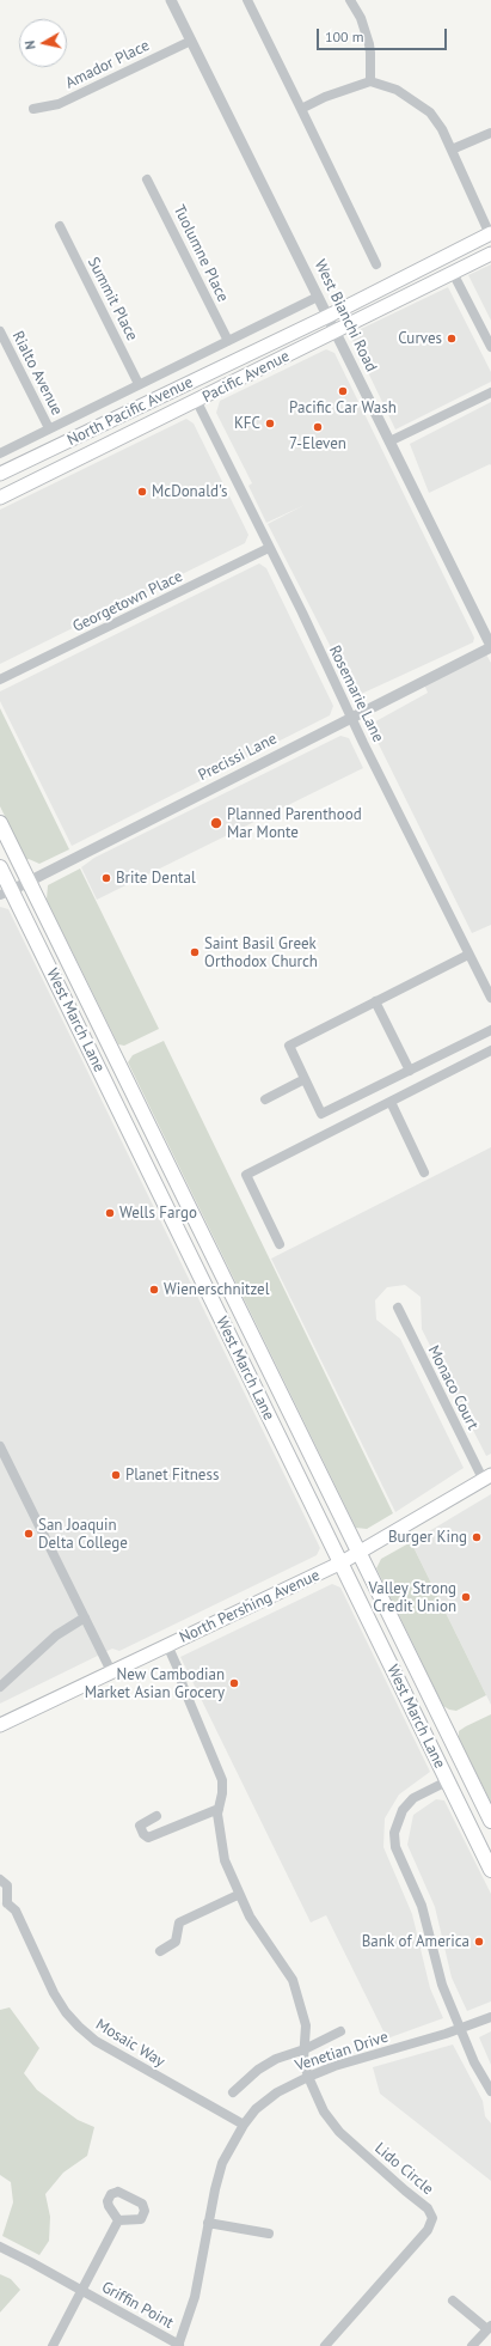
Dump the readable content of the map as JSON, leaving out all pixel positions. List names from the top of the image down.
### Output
{
  "streets": {
    "main road": [
      "Pacific Avenue",
      "North Pacific Avenue",
      "West March Lane",
      "North Pershing Avenue"
    ],
    "street": [
      "Amador Place",
      "Tuolumne Place",
      "Summit Place",
      "West Bianchi Road",
      "Rialto Avenue",
      "Georgetown Place",
      "Rosemarie Lane",
      "Precissi Lane",
      "Monaco Court",
      "Mosaic Way",
      "Venetian Drive",
      "Lido Circle",
      "Griffin Point"
    ]
  },
  "crossings": [
    ["Amador Place", "West Bianchi Road"],
    ["West Bianchi Road", "Pacific Avenue"],
    ["West Bianchi Road", "North Pacific Avenue"],
    ["West Bianchi Road", "Precissi Lane"],
    ["Pacific Avenue", "Rosemarie Lane"],
    ["Georgetown Place", "Rosemarie Lane"],
    ["Rosemarie Lane", "Precissi Lane"],
    ["Precissi Lane", "West March Lane"],
    ["West March Lane", "North Pershing Avenue"],
    ["Monaco Court", "North Pershing Avenue"],
    ["North Pershing Avenue", "Lido Circle"],
    ["Mosaic Way", "Venetian Drive"],
    ["Venetian Drive", "Lido Circle"],
    ["Venetian Drive", "Griffin Point"]
  ],
  "places": [
    "Curves",
    "Pacific Car Wash",
    "KFC",
    "7-Eleven",
    "McDonald's",
    "Planned Parenthood Mar Monte",
    "Brite Dental",
    "Saint Basil Greek Orthodox Church",
    "Wells Fargo",
    "Wienerschnitzel",
    "Planet Fitness",
    "San Joaquin Delta College",
    "Burger King",
    "Valley Strong Credit Union",
    "New Cambodian Market Asian Grocery",
    "Bank of America"
  ],
  "scale_bar": "100 m",
  "north": "left"
}
